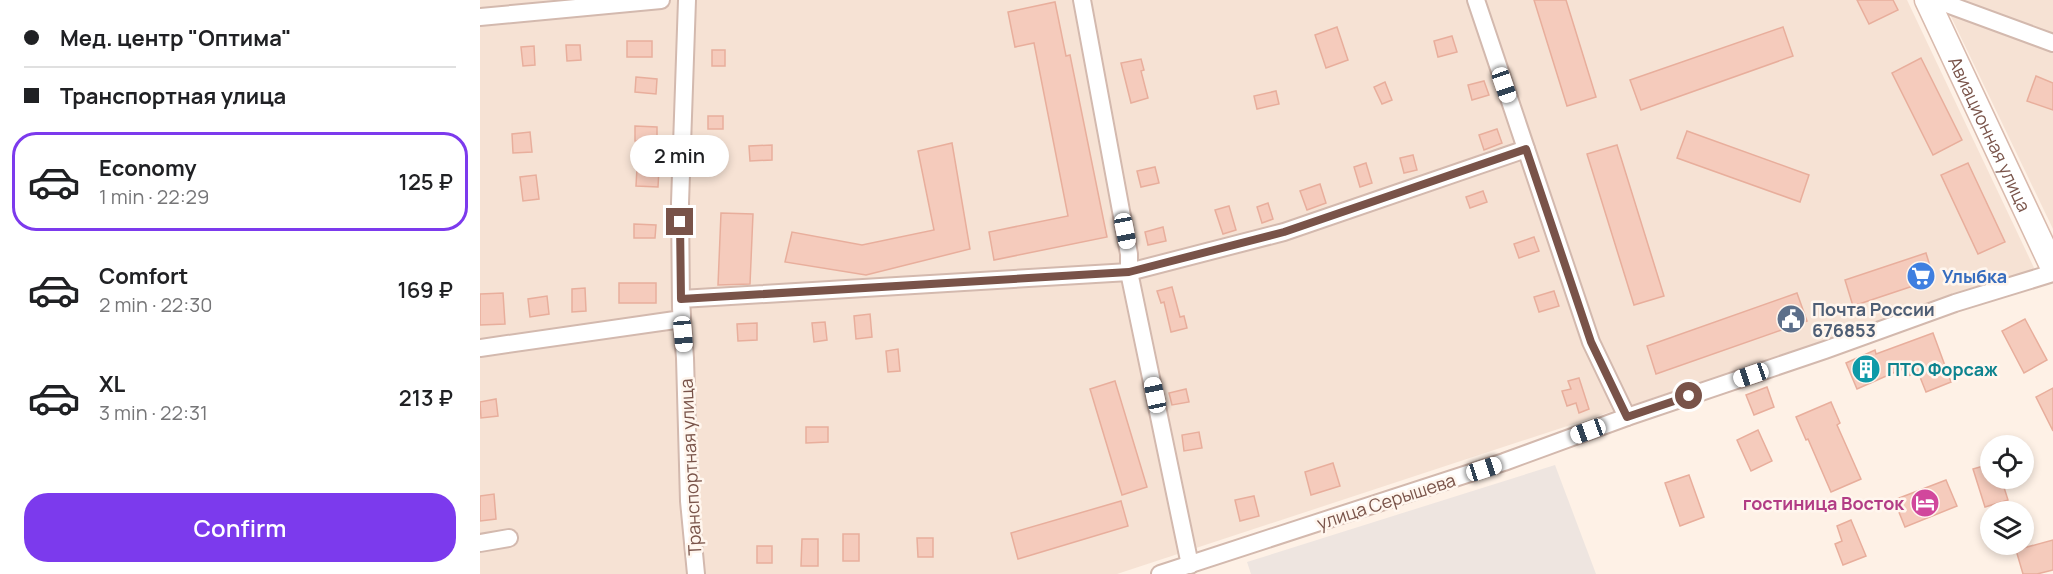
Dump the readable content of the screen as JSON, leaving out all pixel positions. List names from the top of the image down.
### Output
{
  "streets": {
    "street": ["Авиационная улица", "Транспортная улица", "улица Серышева"]
  },
  "places": {
    "supermarket": ["Улыбка"],
    "public building": ["Почта России 676853"],
    "building": ["ПТО Форсаж"],
    "hotel": ["гостиница Восток"]
  },
  "page": {
    "banner": ["Мед. центр \"Оптима\"", "Транспортная улица"],
    "list": [
      {
        "name": "Economy",
        "note": "1 min · 22:29",
        "value": "125 ₽"
      },
      {
        "name": "Comfort",
        "note": "2 min · 22:30",
        "value": "169 ₽"
      },
      {
        "name": "XL",
        "note": "3 min · 22:31",
        "value": "213 ₽"
      }
    ],
    "bubble": "2 min",
    "buttons": "Confirm"
  }
}
